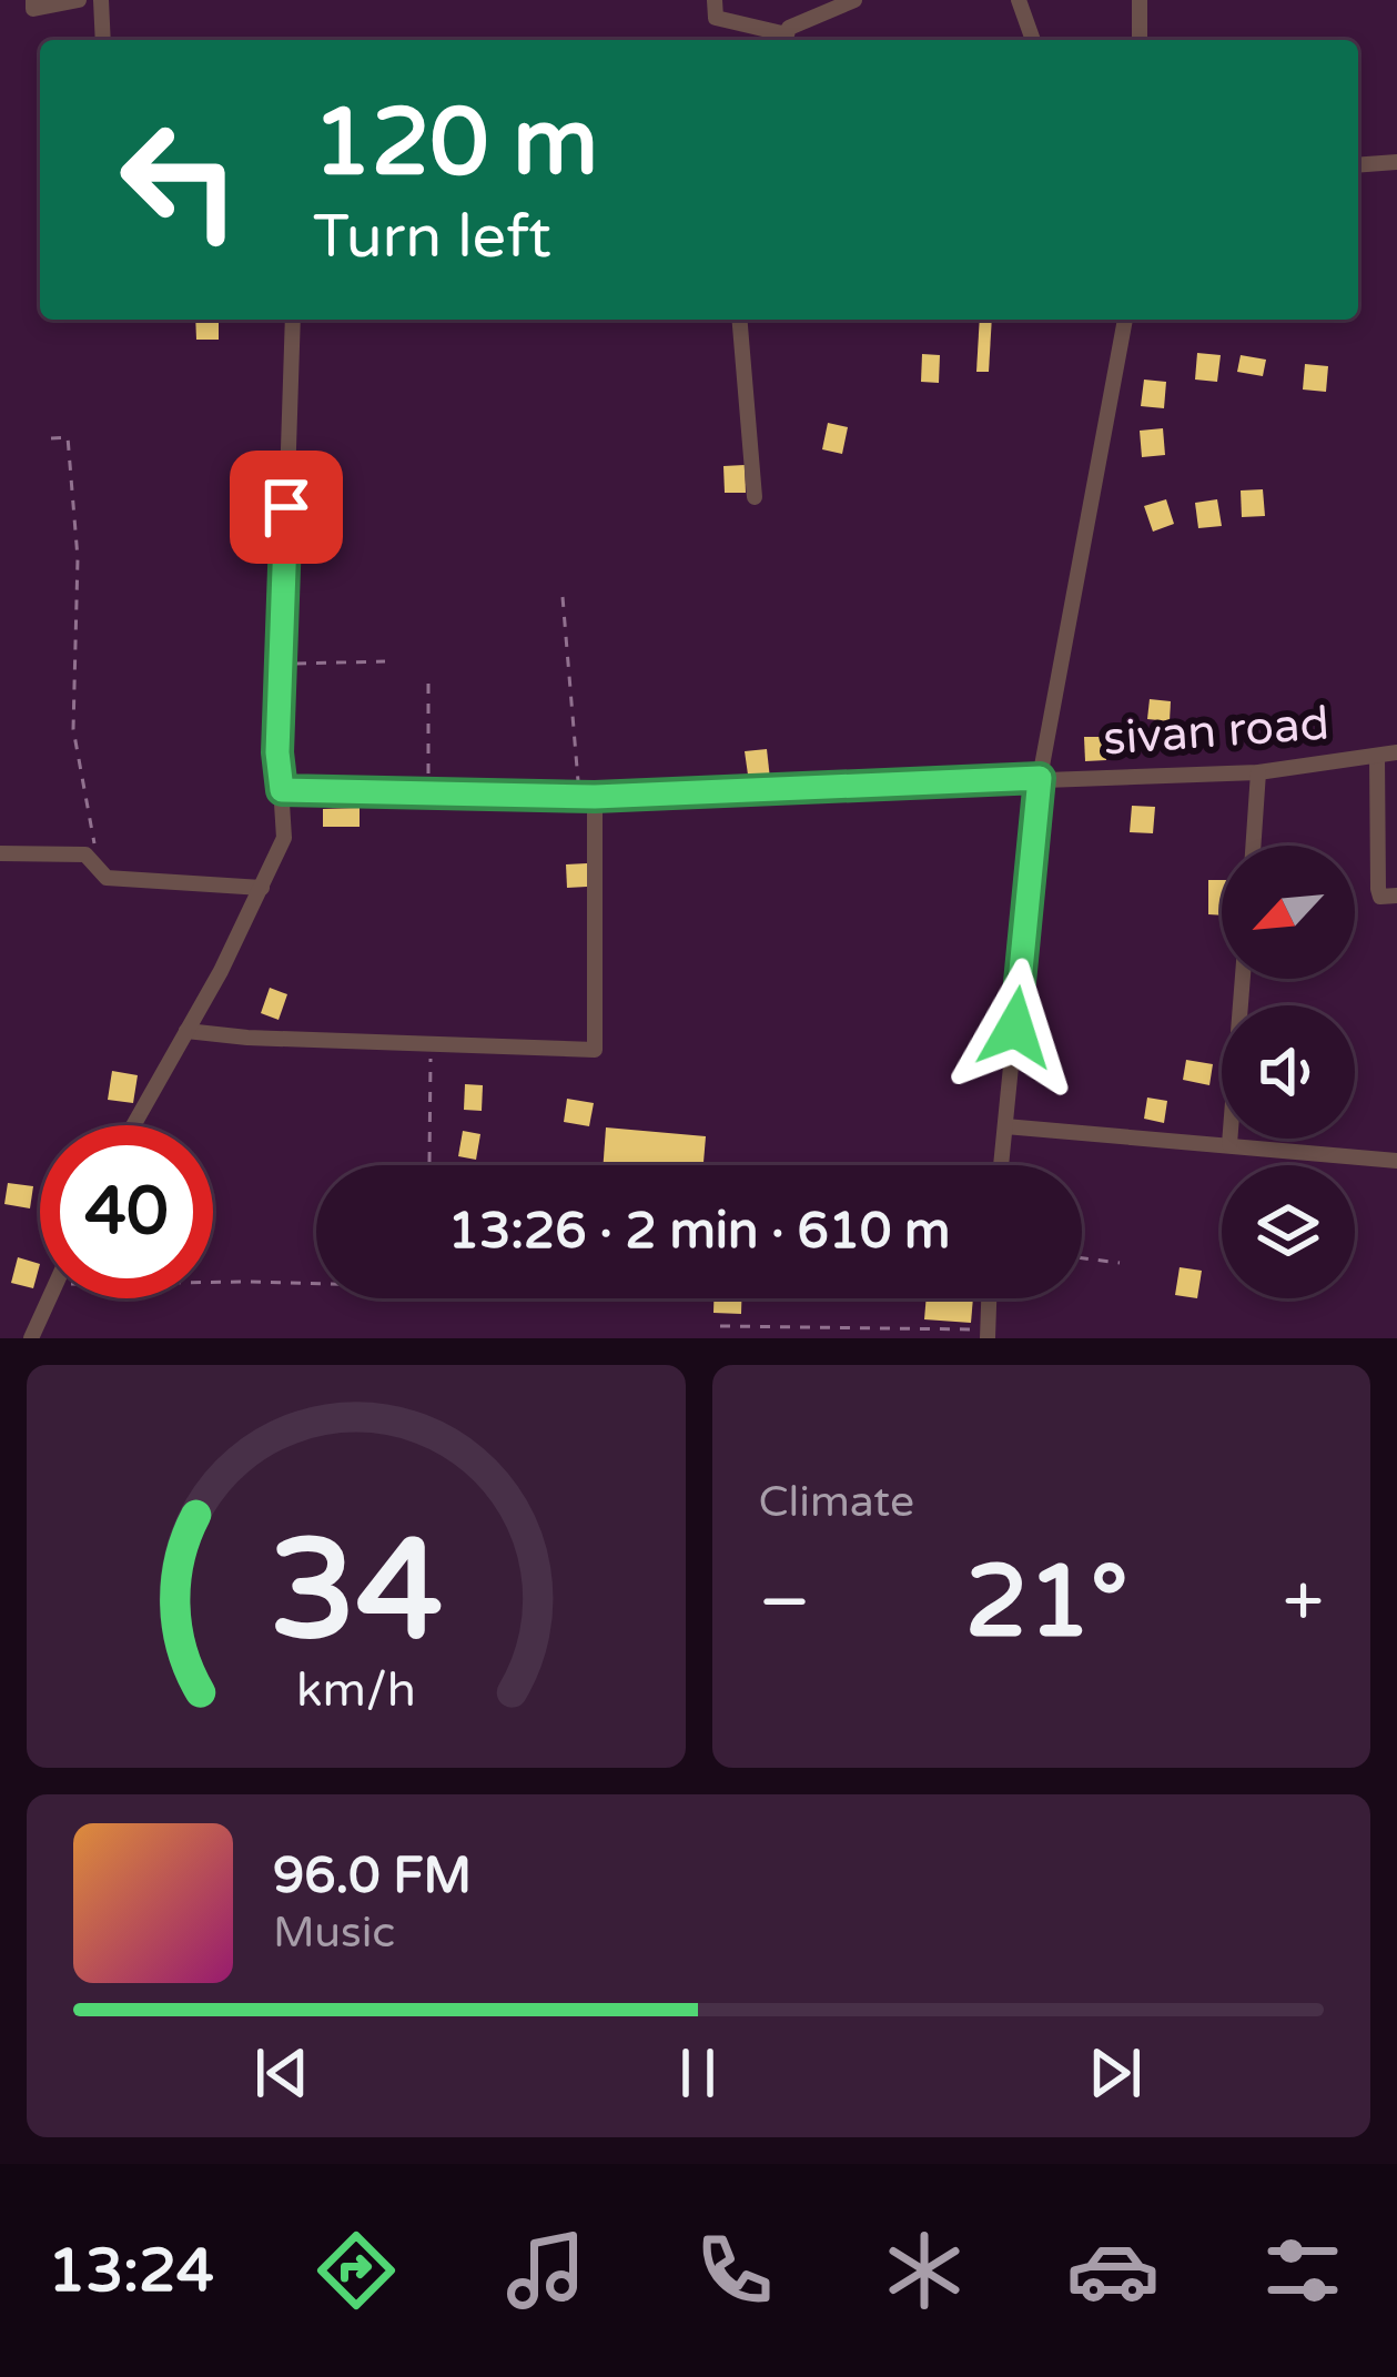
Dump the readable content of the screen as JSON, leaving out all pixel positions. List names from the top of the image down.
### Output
{
  "streets": {
    "street": ["sivan road"]
  },
  "north": "bottom left",
  "page": {
    "turn": ["120 m", "Turn left"],
    "limit": "40",
    "trip": "13:26 · 2 min · 610 m",
    "tile": "Climate",
    "heat": ["−", "21°", "+"],
    "song": ["96.0 FM", "Music"],
    "tabs": "13:24",
    "gauge": ["34", "km/h"]
  }
}
